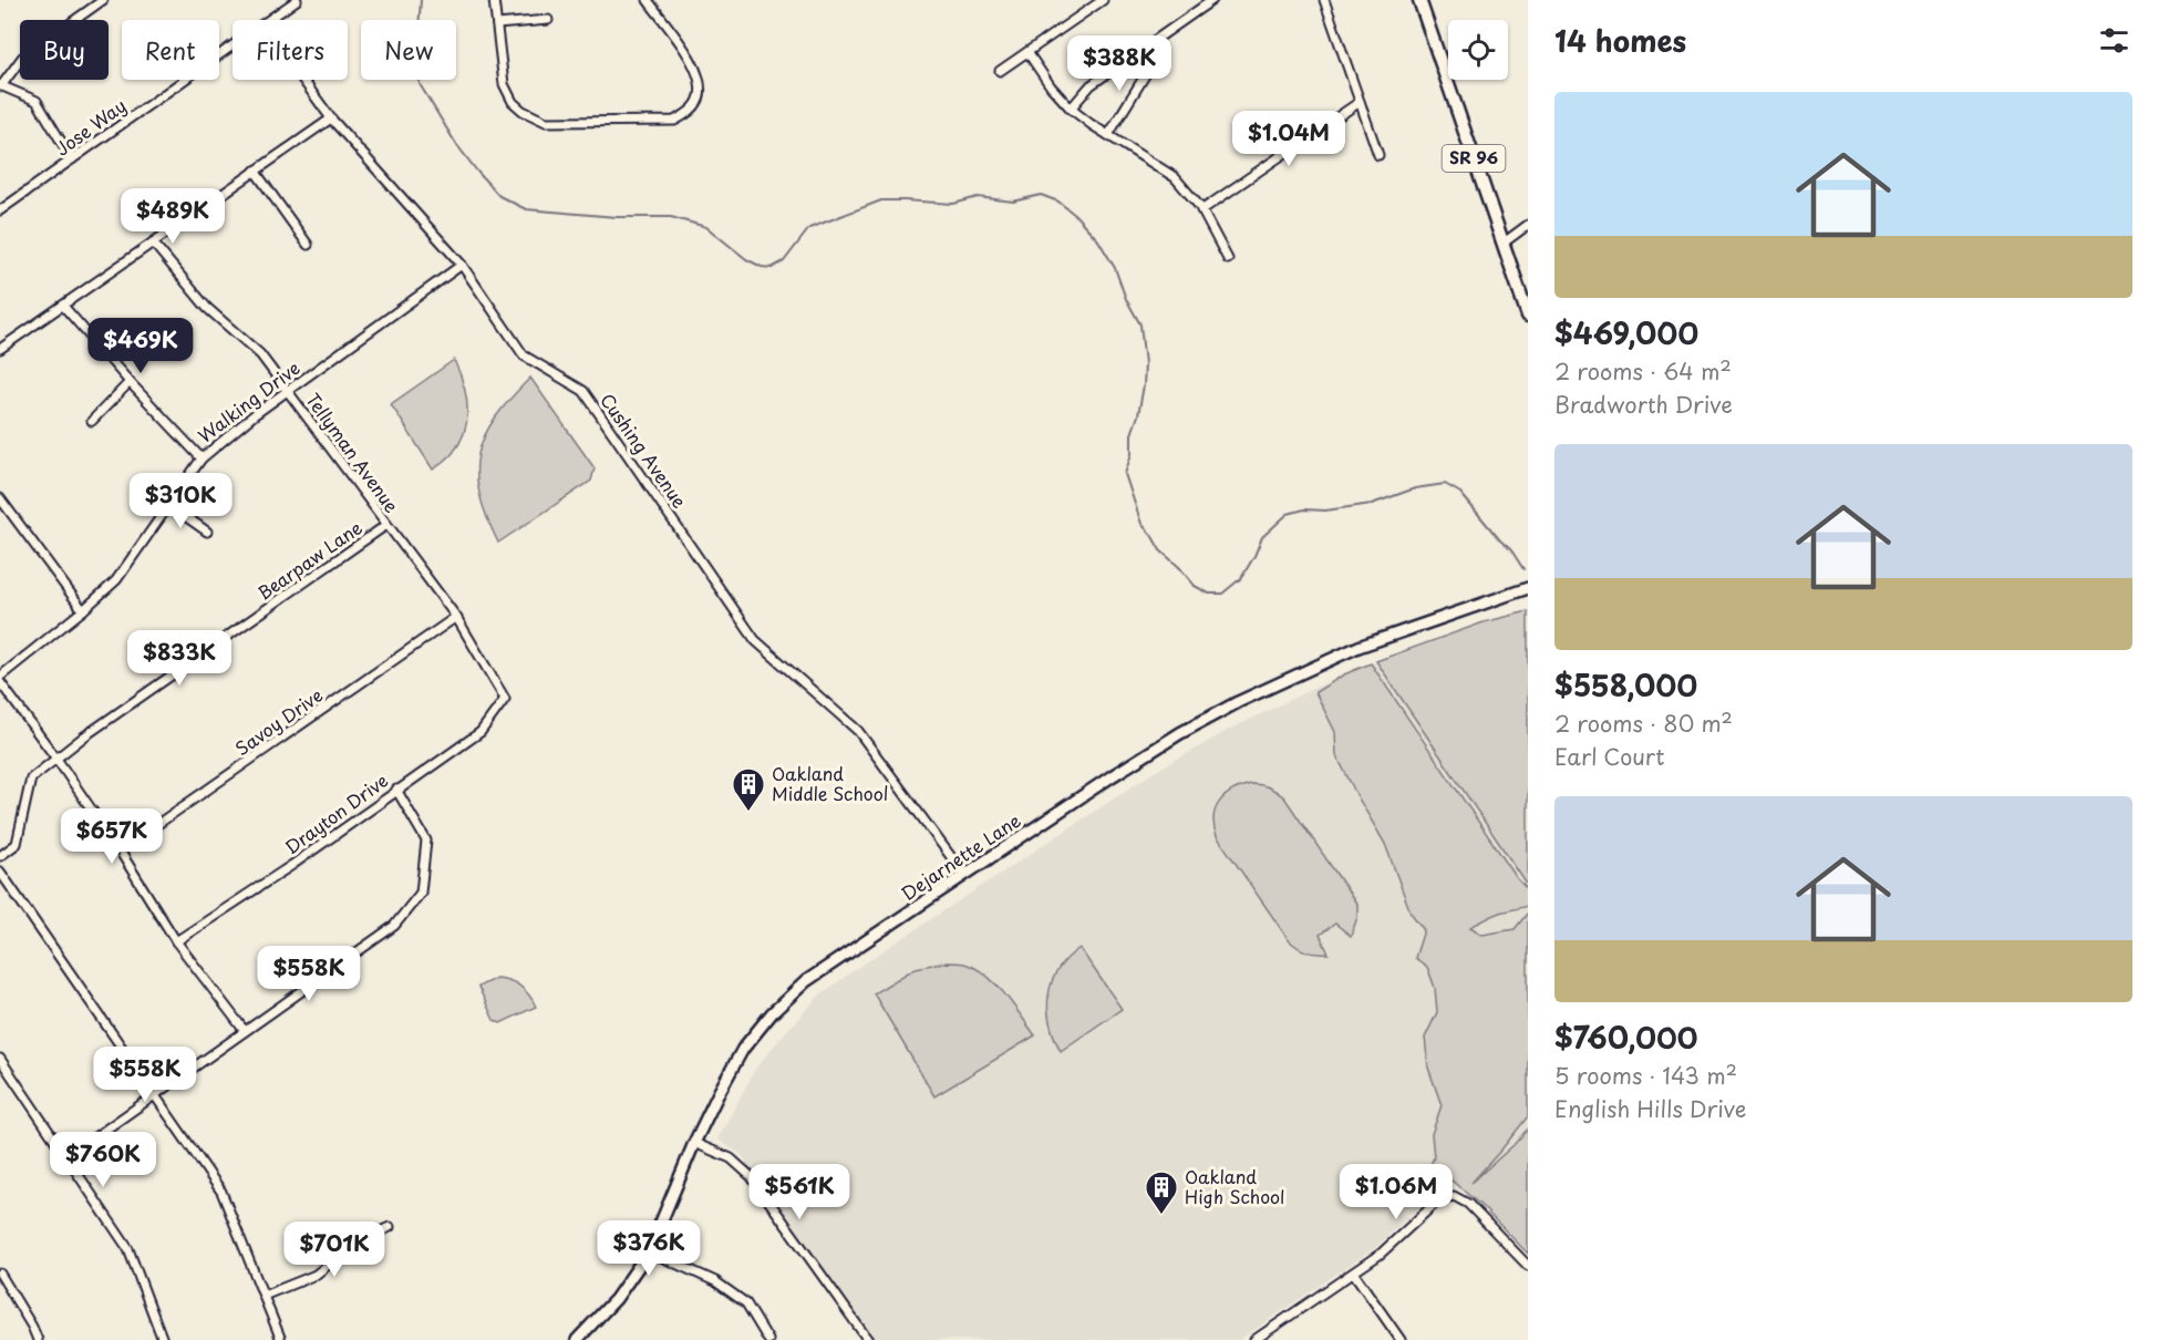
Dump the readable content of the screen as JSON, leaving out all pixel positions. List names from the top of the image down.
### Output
{
  "streets": {
    "main road": ["SR 96", "Dejarnette Lane"],
    "street": [
      "Jose Way",
      "Walking Drive",
      "Cushing Avenue",
      "Tellyman Avenue",
      "Bearpaw Lane",
      "Savoy Drive",
      "Drayton Drive"
    ]
  },
  "crossings": [
    ["Walking Drive", "Cushing Avenue"],
    ["Walking Drive", "Tellyman Avenue"],
    ["Cushing Avenue", "Dejarnette Lane"],
    ["Tellyman Avenue", "Bearpaw Lane"],
    ["Tellyman Avenue", "Savoy Drive"],
    ["Tellyman Avenue", "Drayton Drive"]
  ],
  "places": {
    "building": ["Oakland Middle School", "Oakland High School"]
  },
  "page": {
    "heading": "14 homes",
    "chip": [
      "Buy",
      "Rent",
      "Filters",
      "New"
    ],
    "price": [
      "$388K",
      "$1.04M",
      "$489K",
      "$469K",
      "$310K",
      "$833K",
      "$657K",
      "$558K",
      "$558K",
      "$760K",
      "$561K",
      "$1.06M",
      "$376K",
      "$701K"
    ],
    "list": [
      {
        "name": "$469,000",
        "note": "2 rooms · 64 m² · Bradworth Drive"
      },
      {
        "name": "$558,000",
        "note": "2 rooms · 80 m² · Earl Court"
      },
      {
        "name": "$760,000",
        "note": "5 rooms · 143 m² · English Hills Drive"
      }
    ]
  }
}
